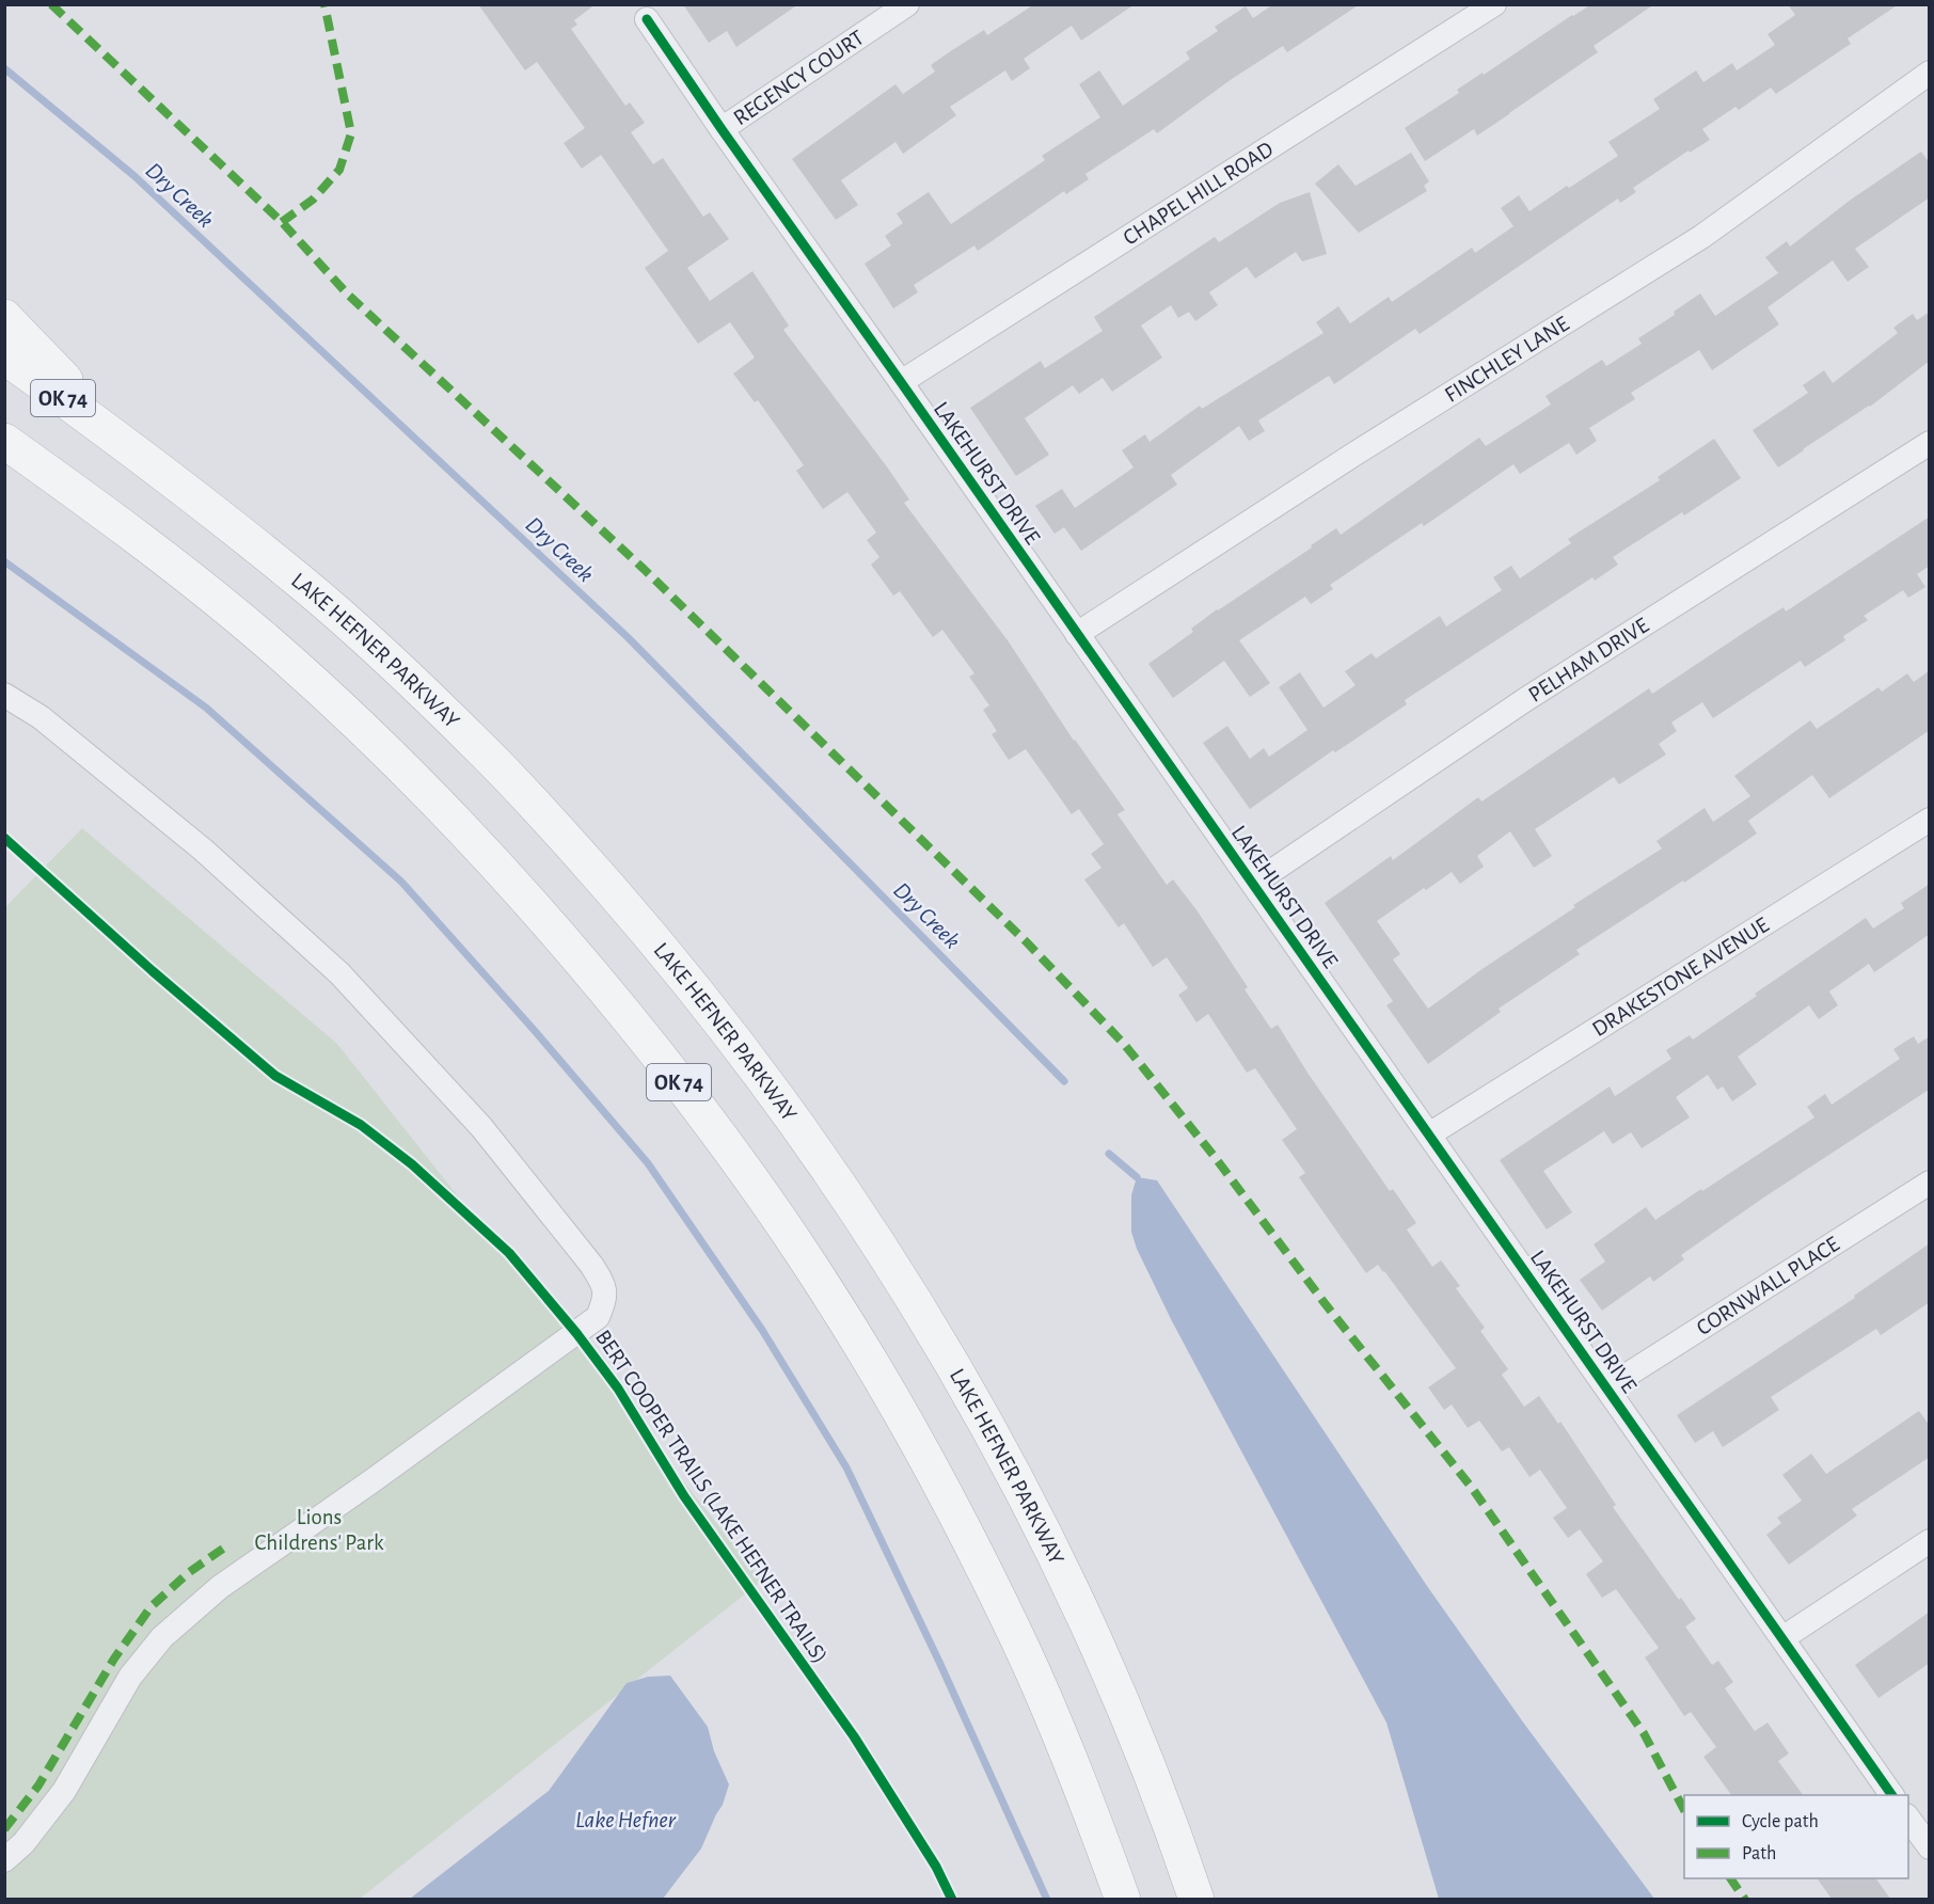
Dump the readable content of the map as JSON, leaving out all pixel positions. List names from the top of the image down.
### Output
{
  "streets": {
    "highway": ["OK 74", "LAKE HEFNER PARKWAY"],
    "street": [
      "REGENCY COURT",
      "CHAPEL HILL ROAD",
      "FINCHLEY LANE",
      "LAKEHURST DRIVE",
      "PELHAM DRIVE",
      "DRAKESTONE AVENUE",
      "CORNWALL PLACE"
    ],
    "cycle path": ["BERT COOPER TRAILS (LAKE HEFNER TRAILS)"]
  },
  "crossings": [
    ["REGENCY COURT", "LAKEHURST DRIVE"],
    ["CHAPEL HILL ROAD", "LAKEHURST DRIVE"],
    ["FINCHLEY LANE", "LAKEHURST DRIVE"],
    ["LAKEHURST DRIVE", "PELHAM DRIVE"],
    ["LAKEHURST DRIVE", "DRAKESTONE AVENUE"],
    ["LAKEHURST DRIVE", "CORNWALL PLACE"]
  ],
  "water": ["Dry Creek", "Lake Hefner"],
  "parks": ["Lions Childrens' Park"],
  "legend": ["Cycle path", "Path"]
}
